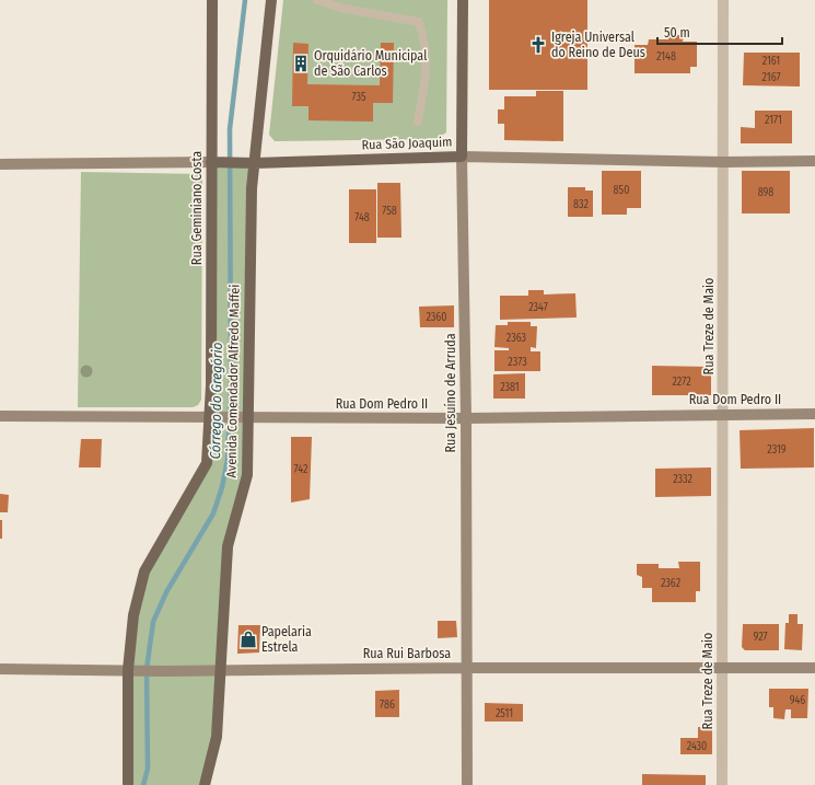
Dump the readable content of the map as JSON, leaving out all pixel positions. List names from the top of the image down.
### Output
{
  "streets": {
    "main road": [
      "Rua São Joaquim",
      "Rua Geminiano Costa",
      "Avenida Comendador Alfredo Maffei",
      "Rua Jesuíno de Arruda",
      "Rua Dom Pedro II",
      "Rua Rui Barbosa"
    ],
    "street": ["Rua Treze de Maio"]
  },
  "crossings": [
    ["Rua São Joaquim", "Rua Geminiano Costa"],
    ["Rua São Joaquim", "Rua Treze de Maio"],
    ["Rua São Joaquim", "Avenida Comendador Alfredo Maffei"],
    ["Rua São Joaquim", "Rua Jesuíno de Arruda"],
    ["Rua Geminiano Costa", "Avenida Comendador Alfredo Maffei"],
    ["Rua Geminiano Costa", "Rua Dom Pedro II"],
    ["Rua Treze de Maio", "Rua Dom Pedro II"],
    ["Rua Treze de Maio", "Rua Rui Barbosa"],
    ["Avenida Comendador Alfredo Maffei", "Rua Dom Pedro II"],
    ["Avenida Comendador Alfredo Maffei", "Rua Rui Barbosa"],
    ["Rua Jesuíno de Arruda", "Rua Dom Pedro II"],
    ["Rua Jesuíno de Arruda", "Rua Rui Barbosa"]
  ],
  "water": ["Córrego do Gregório"],
  "places": {
    "church": ["Igreja Universal do Reino de Deus"],
    "building": ["Orquidário Municipal de São Carlos"],
    "shop": ["Papelaria Estrela"]
  },
  "house_numbers": [
    "2148",
    "2161",
    "2167",
    "735",
    "2171",
    "850",
    "898",
    "832",
    "758",
    "748",
    "2347",
    "2360",
    "2363",
    "2373",
    "2272",
    "2381",
    "2319",
    "742",
    "2332",
    "2362",
    "927",
    "946",
    "786",
    "2511",
    "2430"
  ],
  "scale_bar": "50 m"
}
